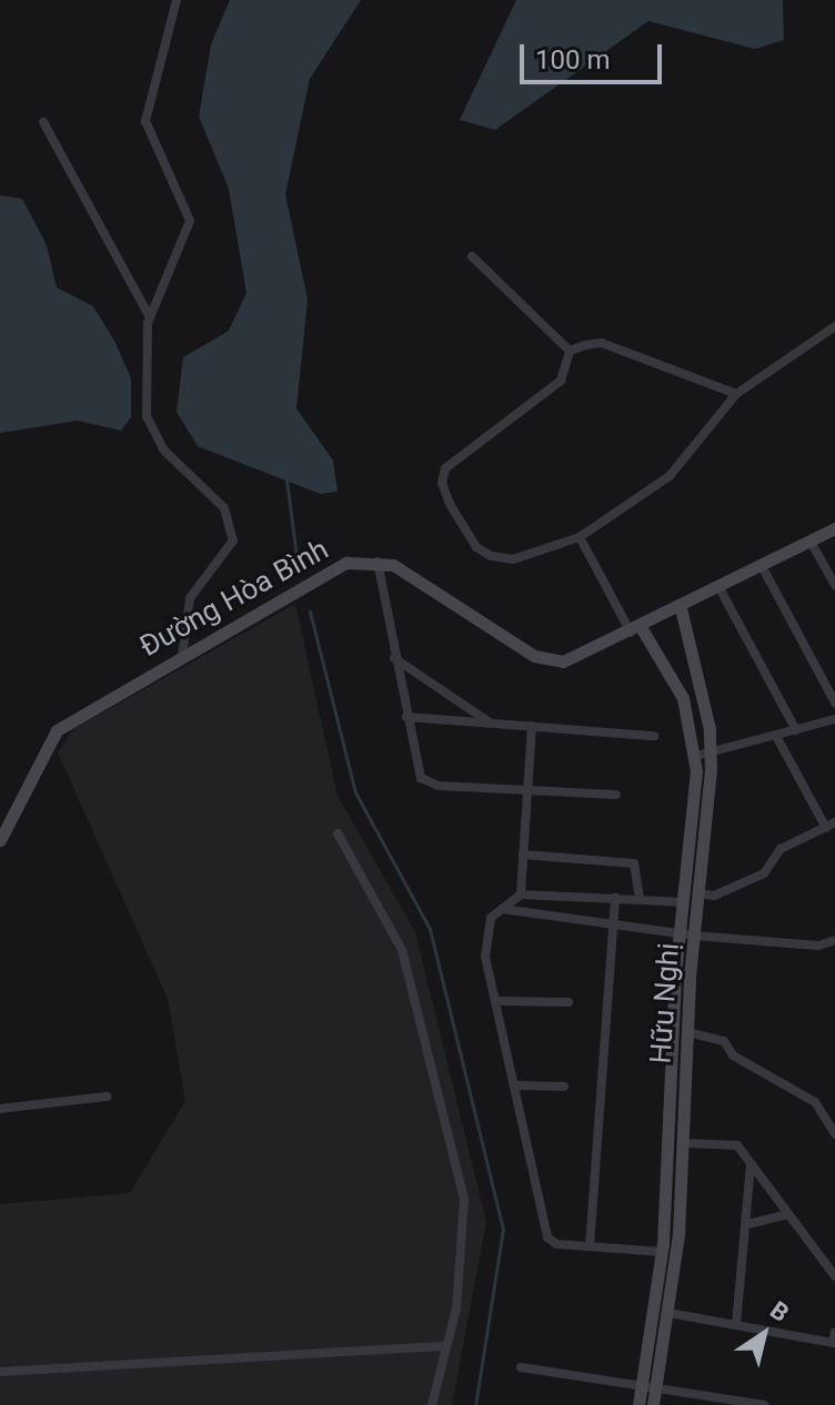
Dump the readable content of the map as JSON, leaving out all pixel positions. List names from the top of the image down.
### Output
{
  "streets": {
    "main road": ["Đường Hòa Bình", "Hữu Nghị"]
  },
  "crossings": [
    ["Đường Hòa Bình", "Hữu Nghị"]
  ],
  "scale_bar": "100 m",
  "north": "top right"
}
